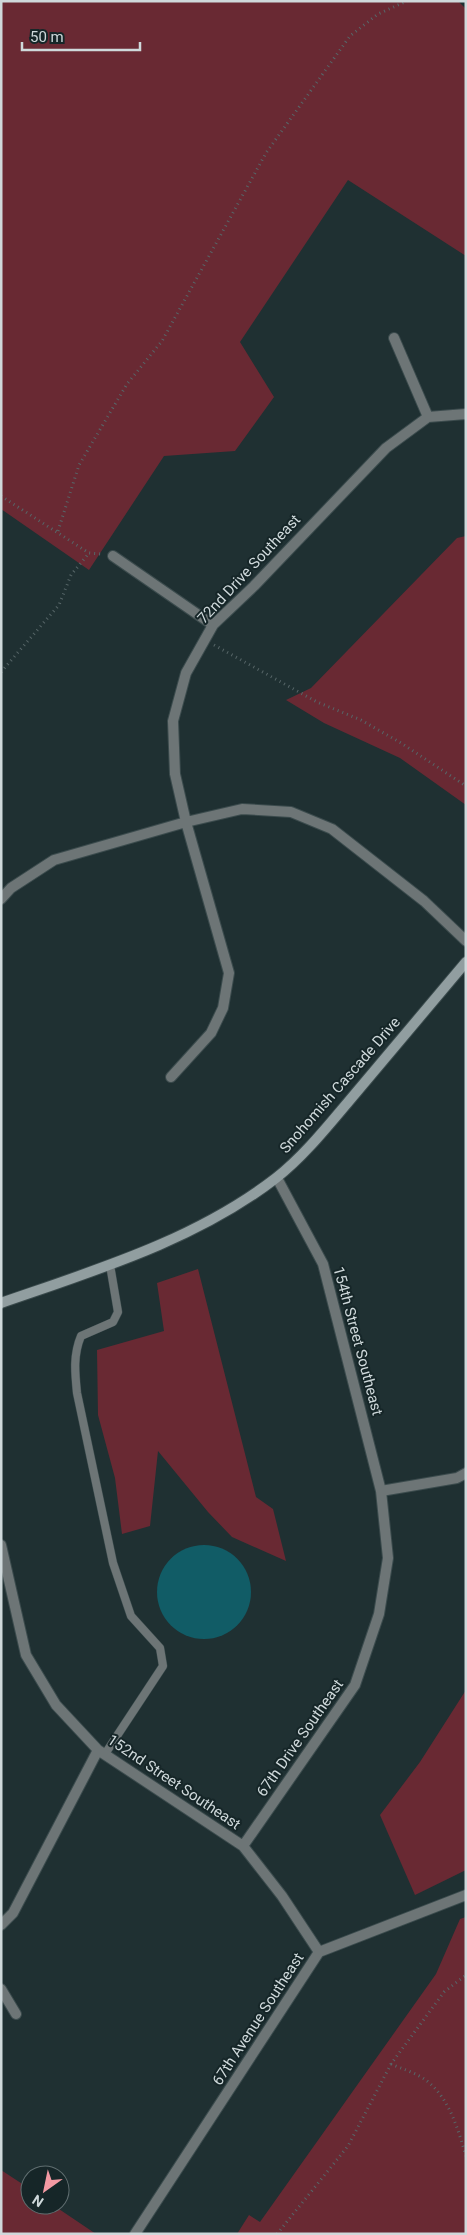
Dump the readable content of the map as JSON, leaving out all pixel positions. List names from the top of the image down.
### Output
{
  "streets": {
    "street": [
      "72nd Drive Southeast",
      "Snohomish Cascade Drive",
      "154th Street Southeast",
      "67th Drive Southeast",
      "152nd Street Southeast",
      "67th Avenue Southeast"
    ]
  },
  "crossings": [
    ["Snohomish Cascade Drive", "154th Street Southeast"],
    ["154th Street Southeast", "67th Drive Southeast"],
    ["67th Drive Southeast", "152nd Street Southeast"],
    ["152nd Street Southeast", "67th Avenue Southeast"]
  ],
  "scale_bar": "50 m",
  "north": "bottom left"
}
